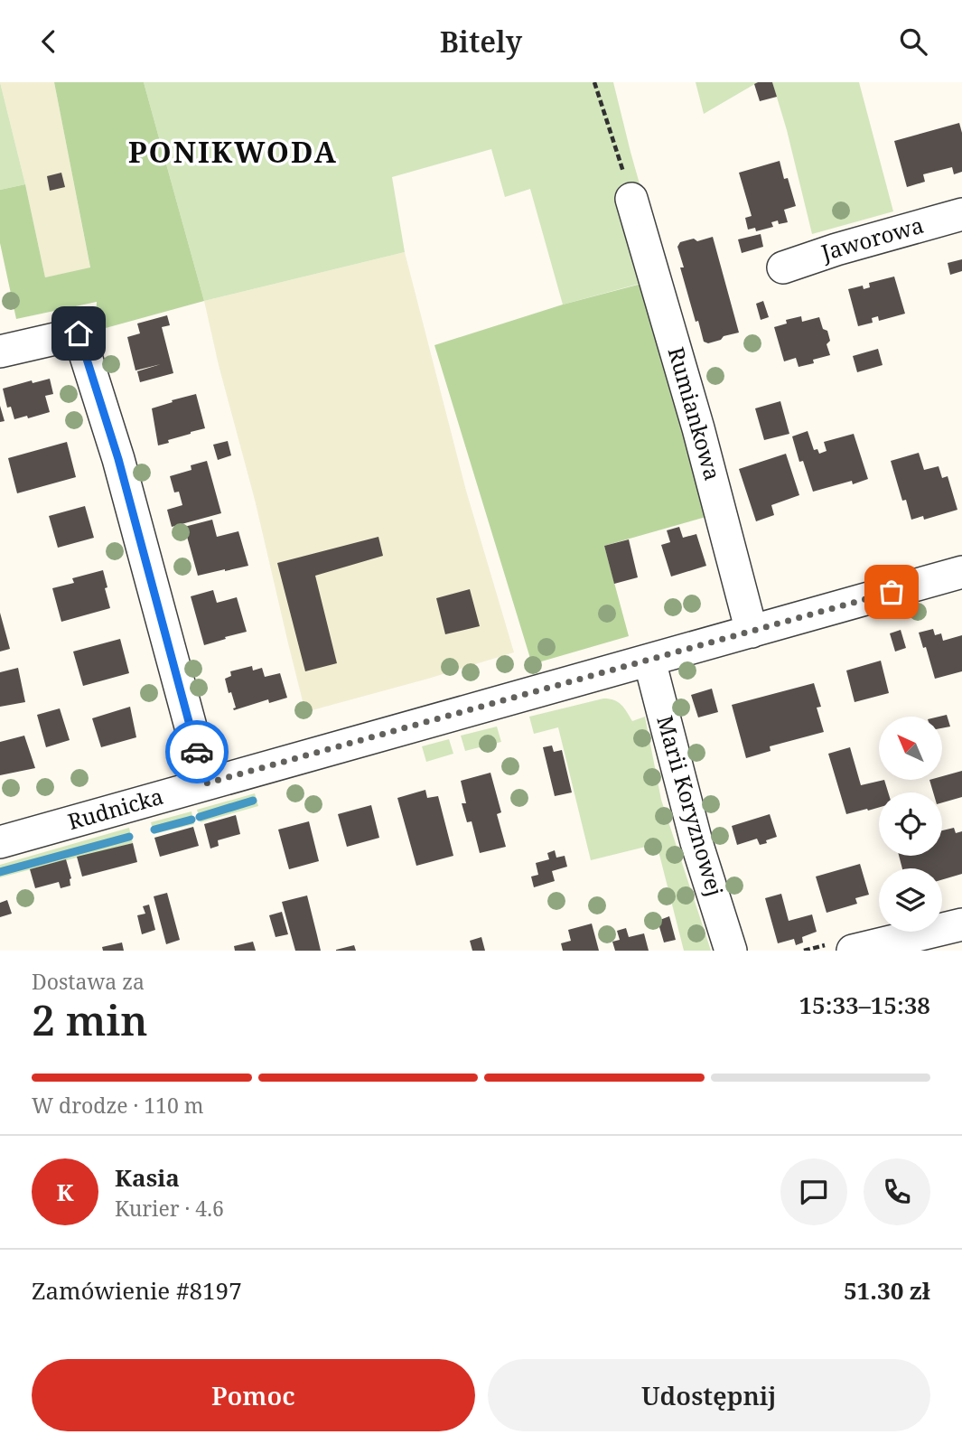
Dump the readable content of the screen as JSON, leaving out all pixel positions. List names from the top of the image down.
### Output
{
  "streets": {
    "street": [
      "Jaworowa",
      "Rumiankowa",
      "Marii Koryznowej",
      "Rudnicka"
    ]
  },
  "crossings": [
    ["Rumiankowa", "Rudnicka"],
    ["Marii Koryznowej", "Rudnicka"]
  ],
  "districts": ["PONIKWODA"],
  "north": "top left",
  "page": {
    "header": "Bitely",
    "heading": ["2 min", "Dostawa za", "15:33–15:38"],
    "panel": [
      "Kasia",
      "Kurier · 4.6",
      "Zamówienie #8197",
      "51.30 zł"
    ],
    "bar": "W drodze · 110 m",
    "round": "K",
    "buttons": ["Pomoc", "Udostępnij"]
  }
}
